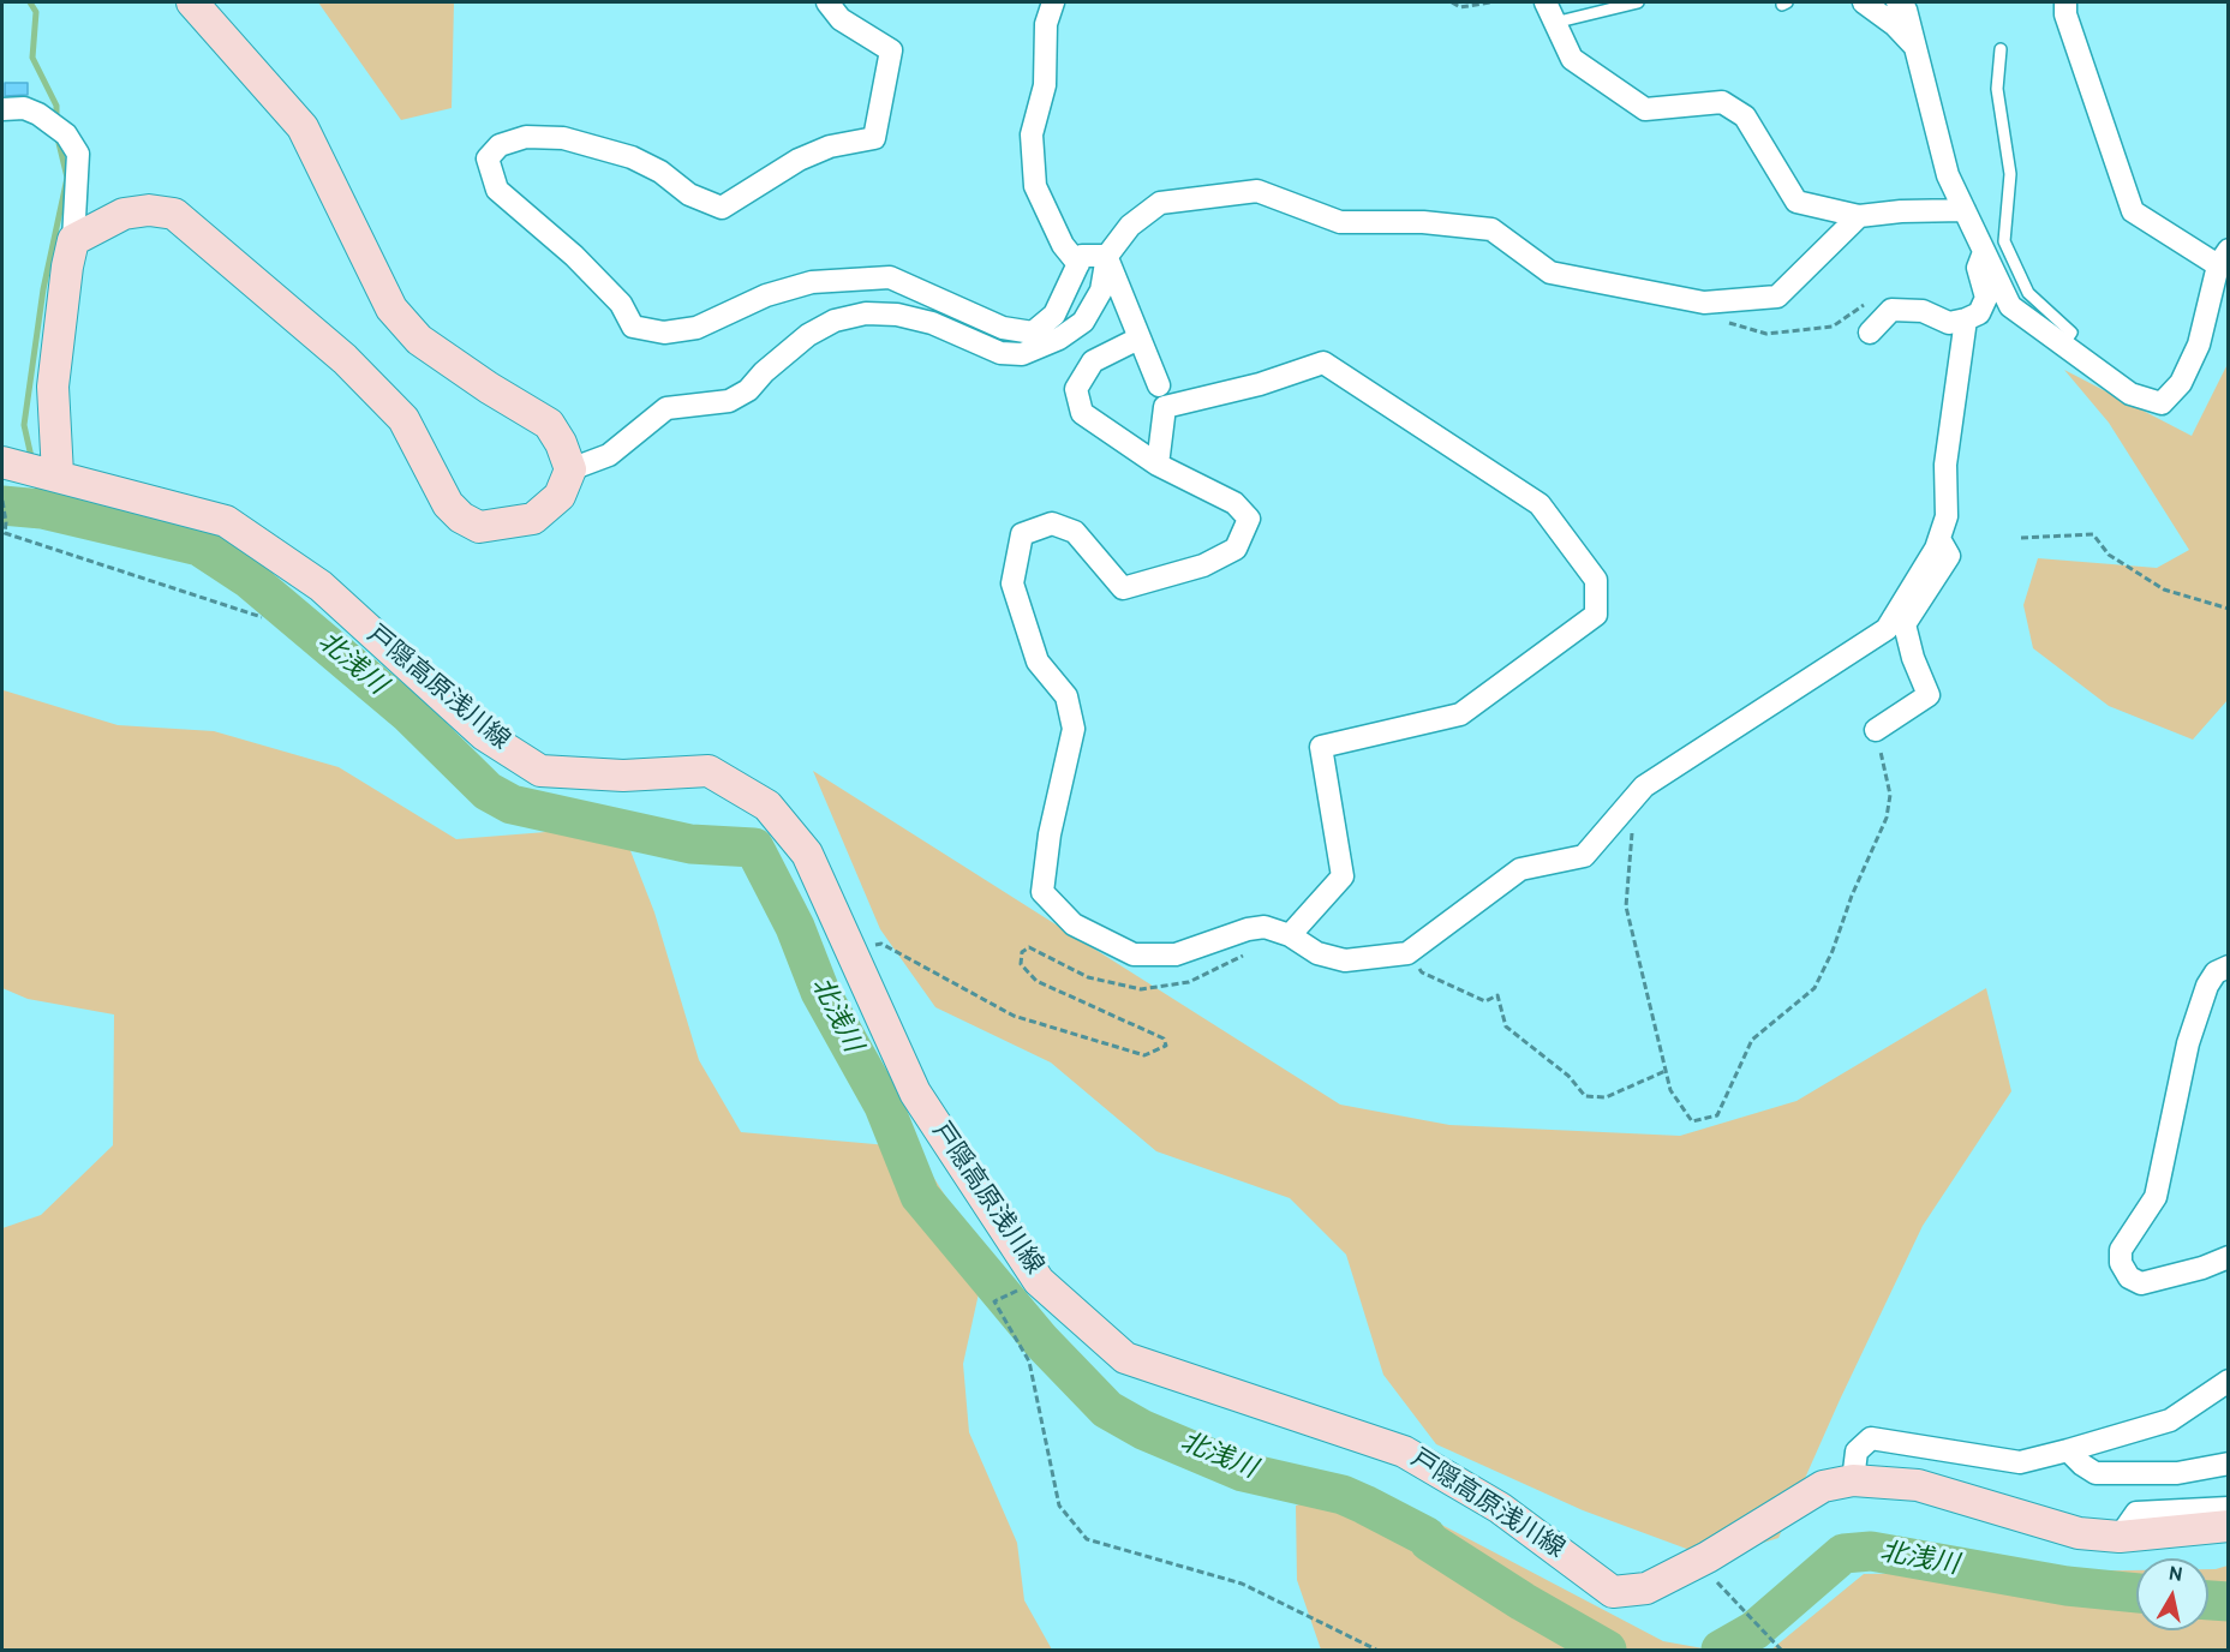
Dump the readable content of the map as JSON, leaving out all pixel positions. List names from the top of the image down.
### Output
{
  "streets": {
    "main road": ["戸隠高原浅川線"]
  },
  "water": ["北浅川"],
  "north": "top"
}
